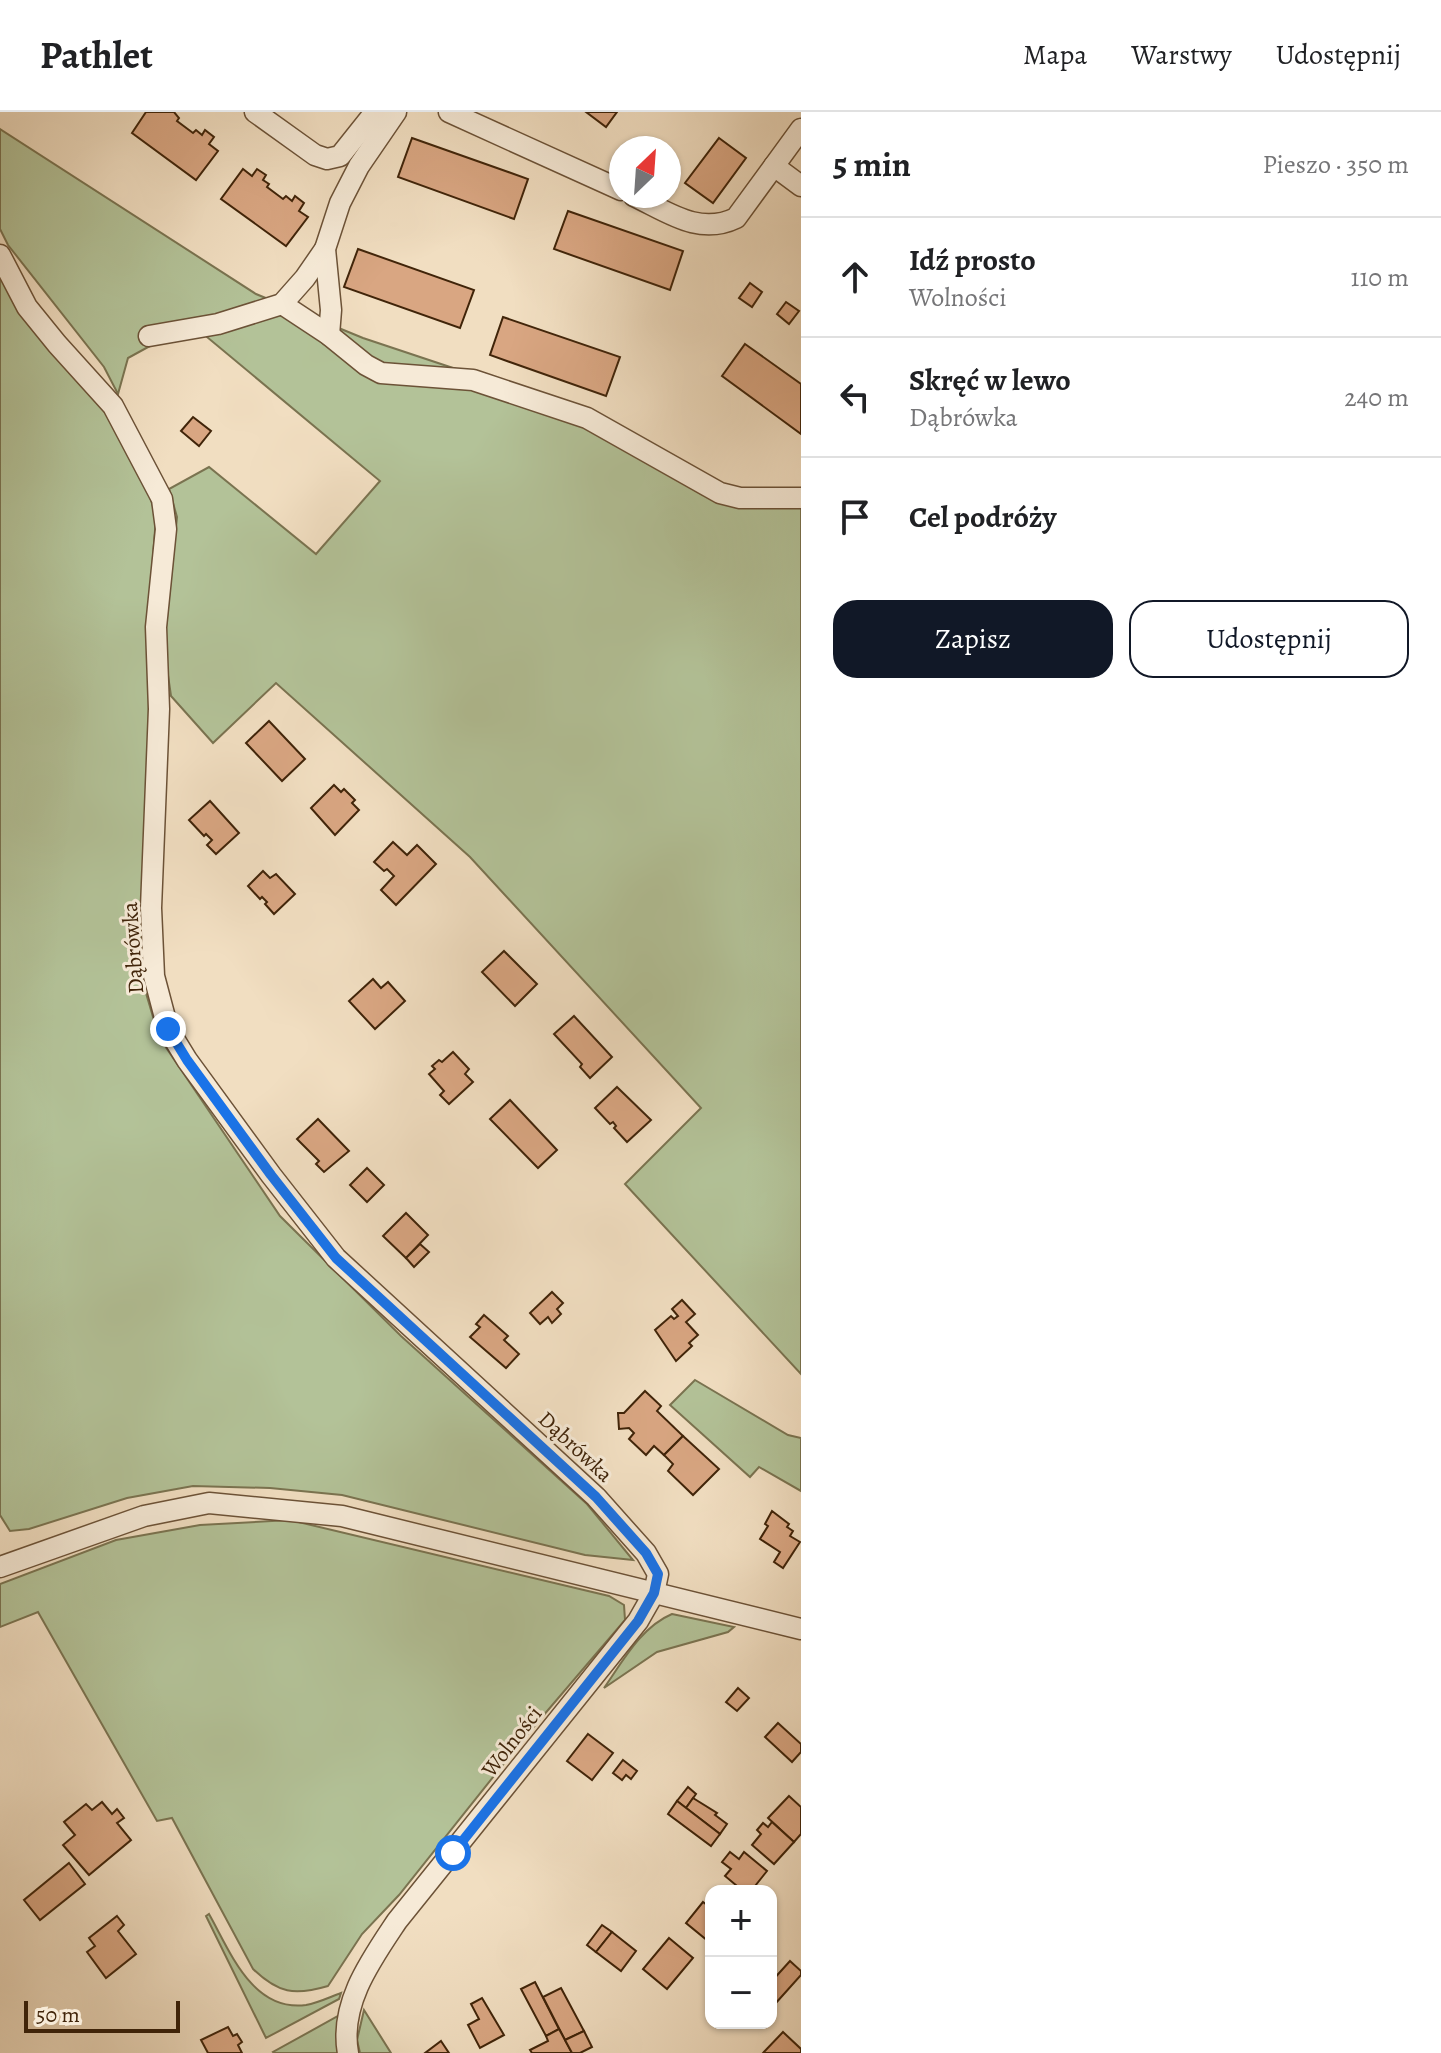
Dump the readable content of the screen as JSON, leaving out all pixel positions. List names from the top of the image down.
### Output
{
  "streets": {
    "street": ["Dąbrówka", "Wolności"]
  },
  "crossings": [
    ["Dąbrówka", "Wolności"]
  ],
  "scale_bar": "50 m",
  "north": "top right",
  "page": {
    "header": "Pathlet",
    "nav": ["Mapa", "Warstwy", "Udostępnij"],
    "heading": ["5 min", "Pieszo · 350 m"],
    "list": [
      ["Idź prosto", "Wolności", "110 m"],
      ["Skręć w lewo", "Dąbrówka", "240 m"],
      "Cel podróży"
    ],
    "buttons": ["Zapisz", "Udostępnij"],
    "map_buttons": ["+", "−"],
    "scale": "50 m"
  }
}
